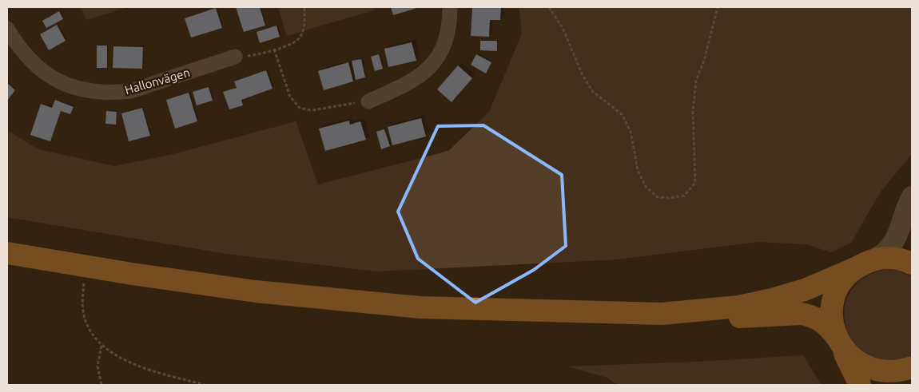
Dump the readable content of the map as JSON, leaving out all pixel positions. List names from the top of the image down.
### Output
{
  "streets": {
    "street": ["Hallonvägen"]
  }
}
